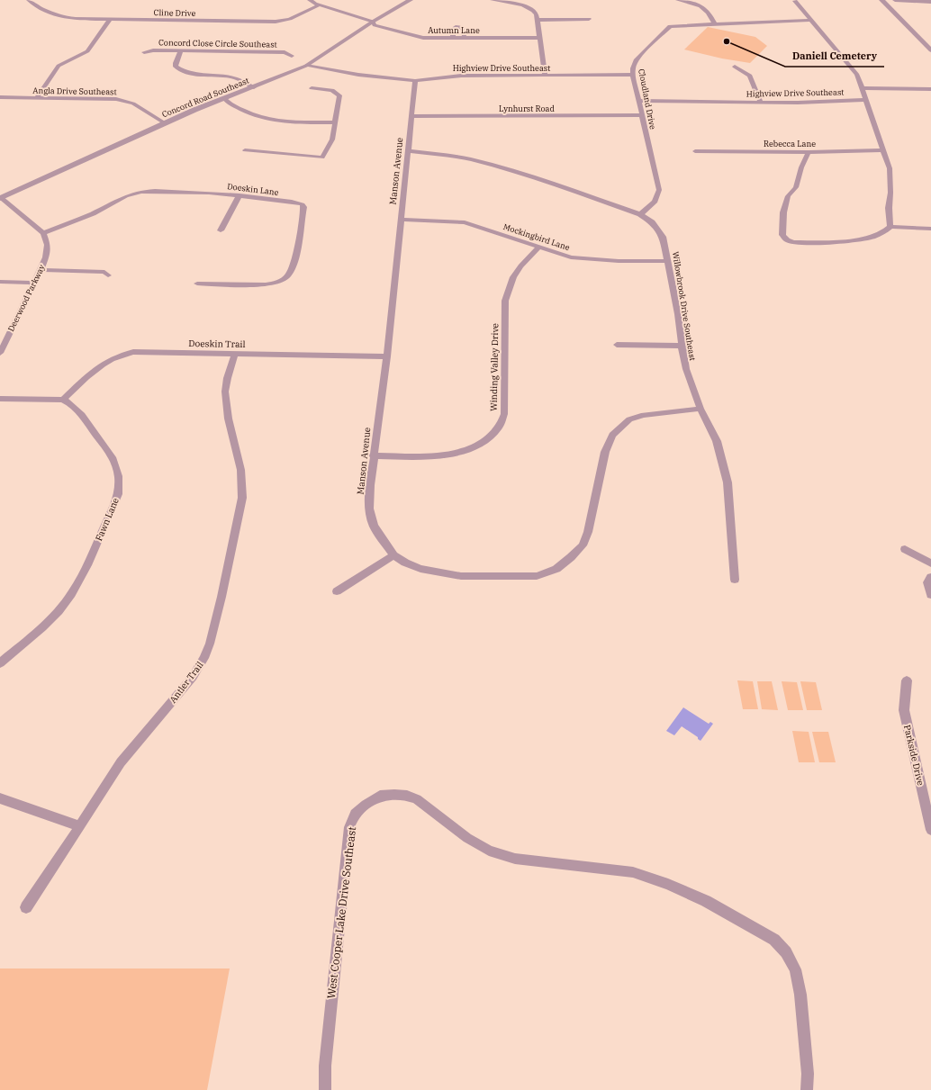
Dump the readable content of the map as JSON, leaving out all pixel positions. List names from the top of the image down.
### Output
{
  "streets": {
    "street": [
      "Cline Drive",
      "Autumn Lane",
      "Concord Close Circle Southeast",
      "Highview Drive Southeast",
      "Angla Drive Southeast",
      "Concord Road Southeast",
      "Cloudland Drive",
      "Lynhurst Road",
      "Rebecca Lane",
      "Manson Avenue",
      "Doeskin Lane",
      "Mockingbird Lane",
      "Deerwood Parkway",
      "Willowbrook Drive Southeast",
      "Doeskin Trail",
      "Winding Valley Drive",
      "Fawn Lane",
      "Antler Trail",
      "Parkside Drive",
      "West Cooper Lake Drive Southeast"
    ]
  },
  "crossings": [
    ["Cline Drive", "Autumn Lane"],
    ["Autumn Lane", "Concord Road Southeast"],
    ["Highview Drive Southeast", "Concord Road Southeast"],
    ["Highview Drive Southeast", "Cloudland Drive"],
    ["Highview Drive Southeast", "Manson Avenue"],
    ["Angla Drive Southeast", "Concord Road Southeast"],
    ["Cloudland Drive", "Lynhurst Road"],
    ["Cloudland Drive", "Willowbrook Drive Southeast"],
    ["Lynhurst Road", "Manson Avenue"],
    ["Manson Avenue", "Mockingbird Lane"],
    ["Manson Avenue", "Willowbrook Drive Southeast"],
    ["Manson Avenue", "Doeskin Trail"],
    ["Manson Avenue", "Winding Valley Drive"],
    ["Doeskin Lane", "Deerwood Parkway"],
    ["Mockingbird Lane", "Willowbrook Drive Southeast"],
    ["Mockingbird Lane", "Winding Valley Drive"],
    ["Doeskin Trail", "Fawn Lane"],
    ["Doeskin Trail", "Antler Trail"]
  ],
  "places": ["Daniell Cemetery"]
}
